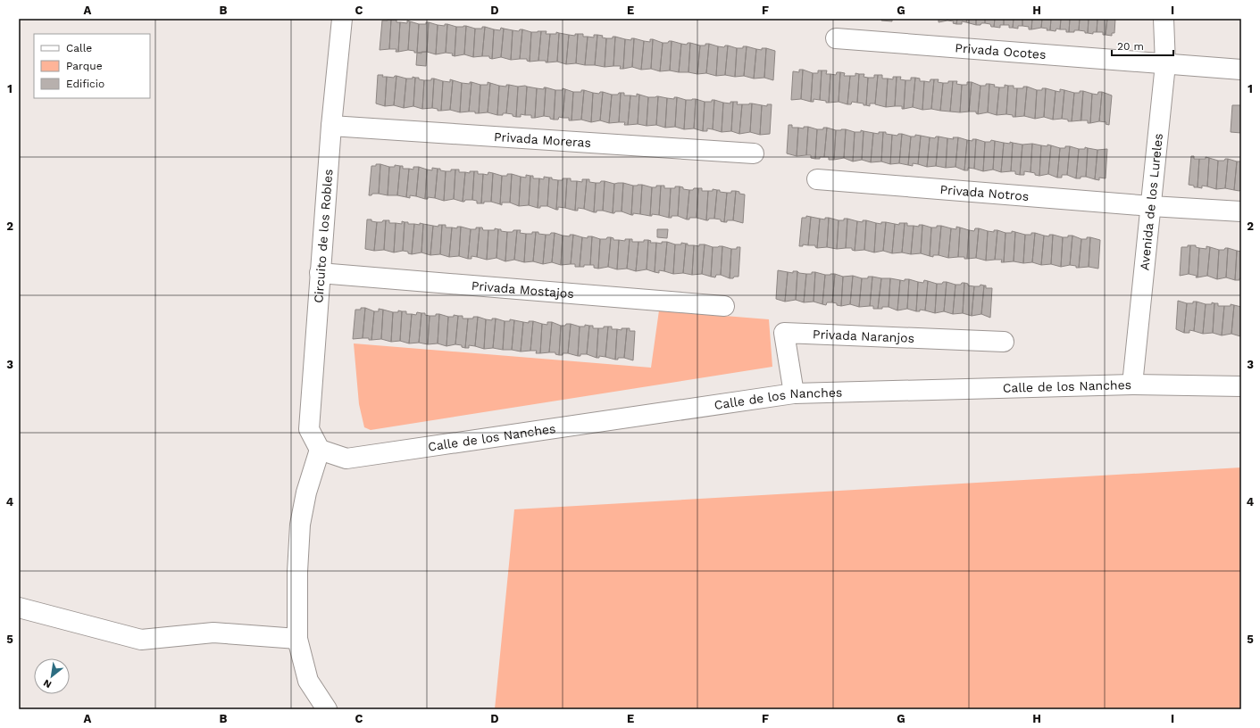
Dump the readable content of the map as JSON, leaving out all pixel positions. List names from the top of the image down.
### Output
{
  "streets": {
    "street": [
      "Privada Ocotes",
      "Privada Moreras",
      "Privada Notros",
      "Avenida de los Lureles",
      "Circuito de los Robles",
      "Privada Mostajos",
      "Privada Naranjos",
      "Calle de los Nanches"
    ]
  },
  "crossings": [
    ["Privada Ocotes", "Avenida de los Lureles"],
    ["Privada Moreras", "Circuito de los Robles"],
    ["Privada Notros", "Avenida de los Lureles"],
    ["Avenida de los Lureles", "Calle de los Nanches"],
    ["Circuito de los Robles", "Privada Mostajos"],
    ["Circuito de los Robles", "Calle de los Nanches"],
    ["Privada Naranjos", "Calle de los Nanches"]
  ],
  "legend": ["Calle", "Parque", "Edificio"],
  "scale_bar": "20 m",
  "north": "bottom left",
  "grid": {
    "columns": [
      "A",
      "B",
      "C",
      "D",
      "E",
      "F",
      "G",
      "H",
      "I"
    ],
    "rows": [
      "1",
      "2",
      "3",
      "4",
      "5"
    ]
  }
}
